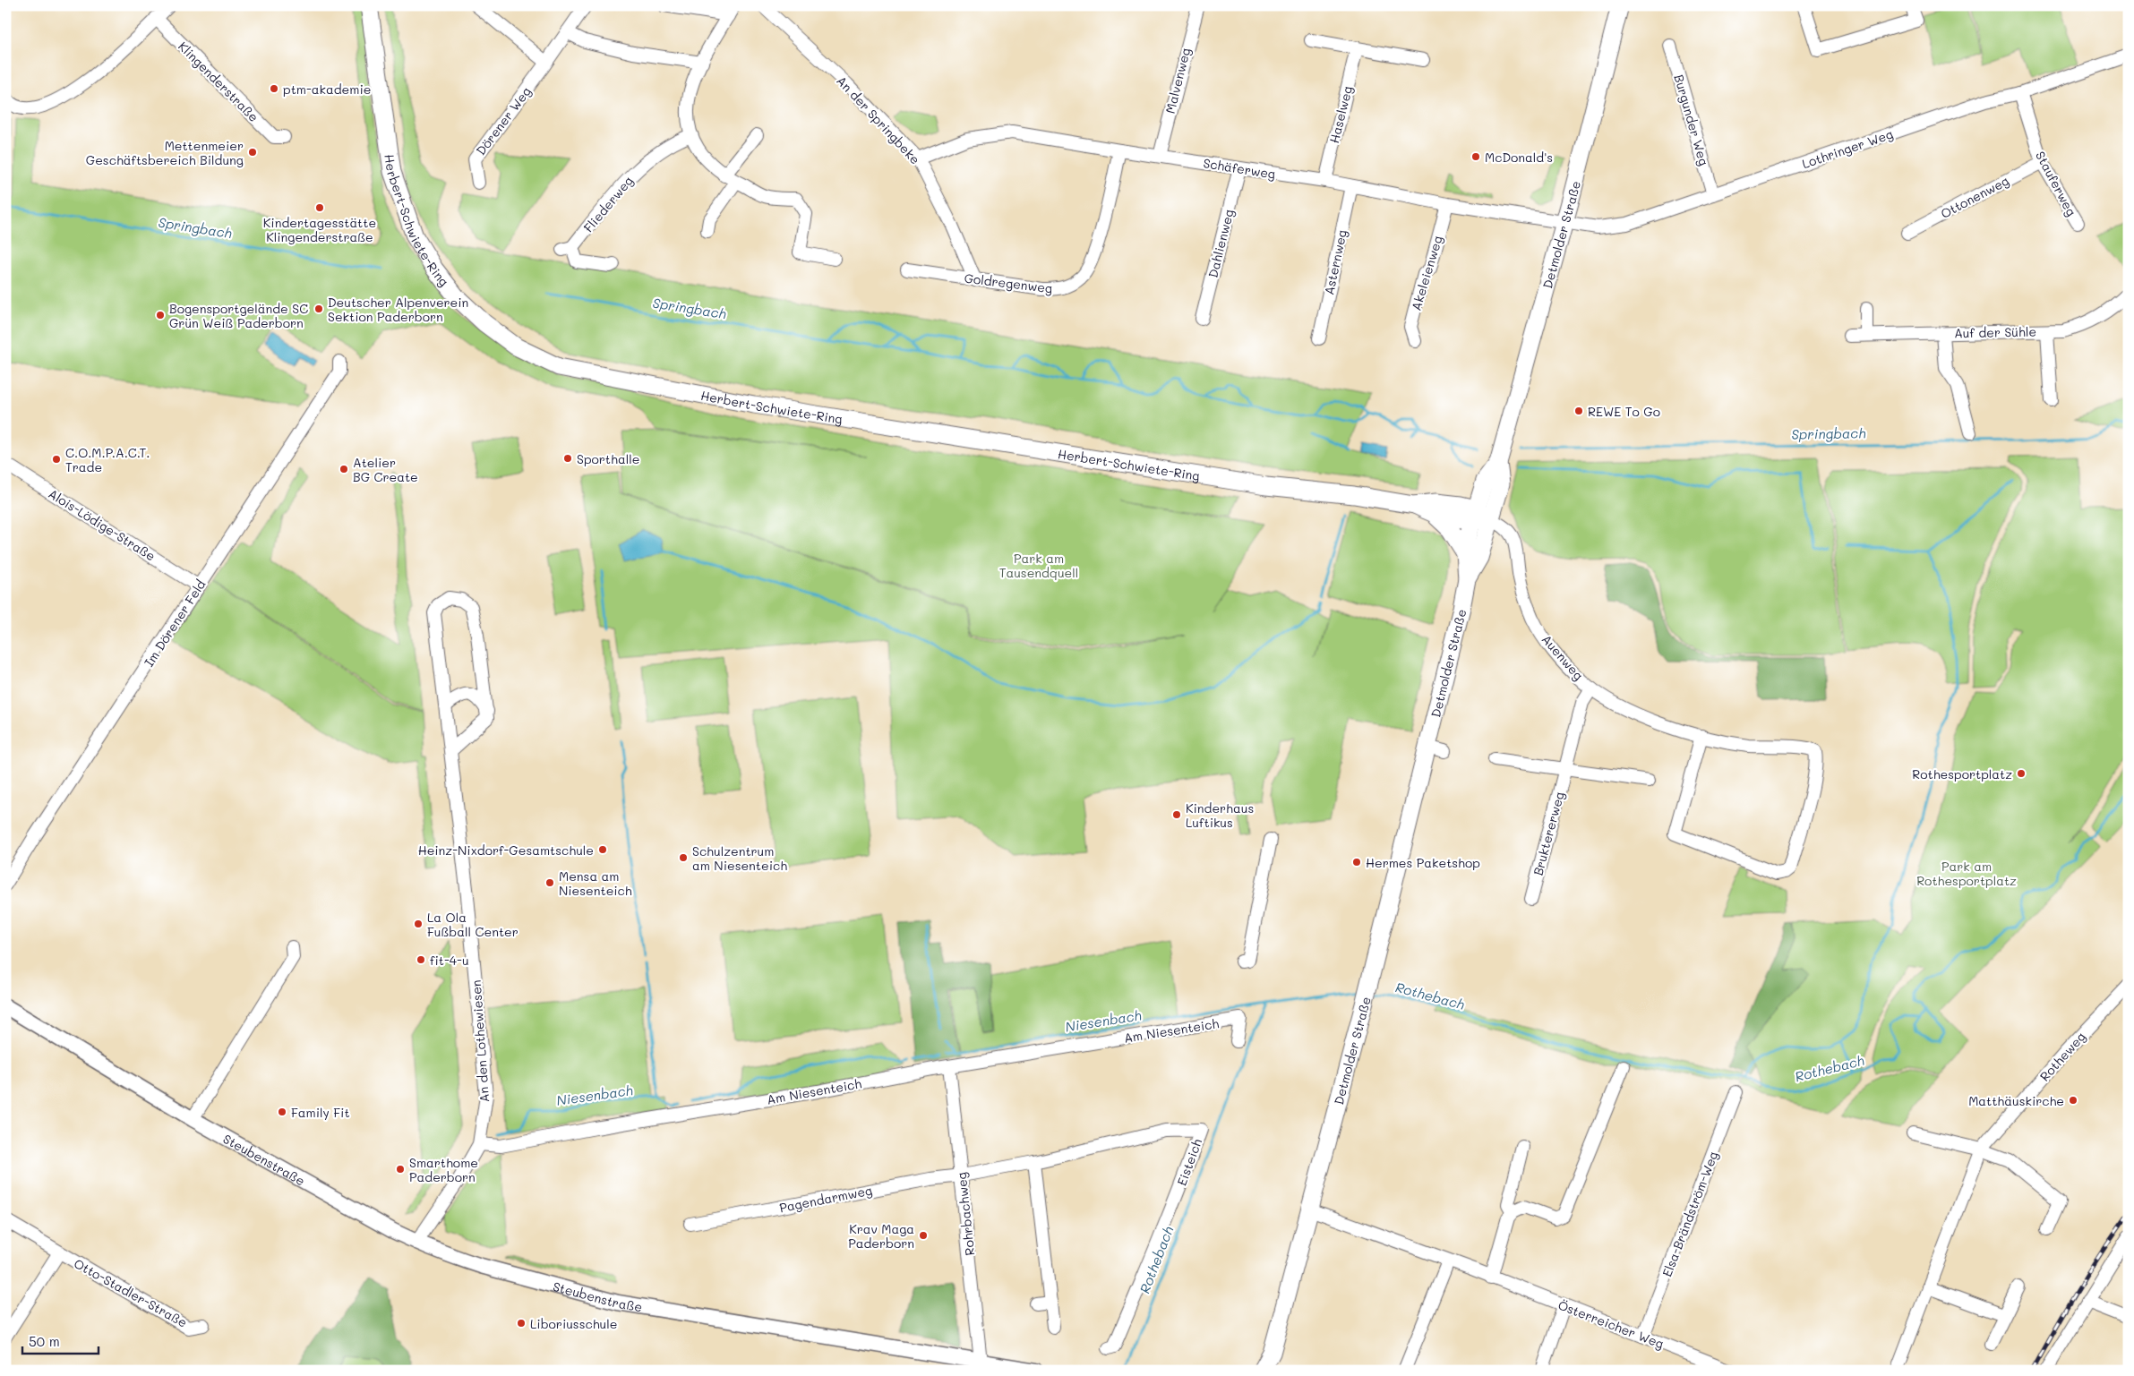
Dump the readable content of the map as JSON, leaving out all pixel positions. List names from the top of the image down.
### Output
{
  "streets": {
    "main road": ["Herbert-Schwiete-Ring", "Detmolder Straße"],
    "street": [
      "Malvenweg",
      "Klingenderstraße",
      "Haselweg",
      "An der Springbeke",
      "Burgunder Weg",
      "Dörener Weg",
      "Lothringer Weg",
      "Schäferweg",
      "Stauferweg",
      "Ottonenweg",
      "Fliederweg",
      "Dahlienweg",
      "Asternweg",
      "Akeleienweg",
      "Goldregenweg",
      "Auf der Sühle",
      "Alois-Lödige-Straße",
      "Im Dörener Feld",
      "Auenweg",
      "Bruktererweg",
      "Am Niesenteich",
      "An den Lothewiesen",
      "Rotheweg",
      "Steubenstraße",
      "Eisteich",
      "Pagendarmweg",
      "Rohrbachweg",
      "Elsa-Brändström-Weg",
      "Otto-Stadler-Straße",
      "Österreicher Weg"
    ]
  },
  "crossings": [
    ["Malvenweg", "Schäferweg"],
    ["Haselweg", "Schäferweg"],
    ["An der Springbeke", "Schäferweg"],
    ["An der Springbeke", "Goldregenweg"],
    ["Burgunder Weg", "Lothringer Weg"],
    ["Lothringer Weg", "Schäferweg"],
    ["Lothringer Weg", "Stauferweg"],
    ["Lothringer Weg", "Detmolder Straße"],
    ["Schäferweg", "Detmolder Straße"],
    ["Schäferweg", "Dahlienweg"],
    ["Schäferweg", "Asternweg"],
    ["Schäferweg", "Akeleienweg"],
    ["Schäferweg", "Goldregenweg"],
    ["Stauferweg", "Ottonenweg"],
    ["Herbert-Schwiete-Ring", "Detmolder Straße"],
    ["Herbert-Schwiete-Ring", "Auenweg"],
    ["Detmolder Straße", "Auenweg"],
    ["Detmolder Straße", "Österreicher Weg"],
    ["Alois-Lödige-Straße", "Im Dörener Feld"],
    ["Auenweg", "Bruktererweg"],
    ["Am Niesenteich", "An den Lothewiesen"],
    ["Am Niesenteich", "Rohrbachweg"],
    ["Steubenstraße", "Rohrbachweg"],
    ["Eisteich", "Pagendarmweg"],
    ["Eisteich", "Rohrbachweg"],
    ["Pagendarmweg", "Rohrbachweg"],
    ["Elsa-Brändström-Weg", "Österreicher Weg"]
  ],
  "water": ["Springbach", "Rothebach", "Niesenbach"],
  "parks": ["Park am Tausendquell", "Park am Rothesportplatz"],
  "places": [
    "ptm-akademie",
    "Mettenmeier Geschäftsbereich Bildung",
    "McDonald's",
    "Kindertagesstätte Klingenderstraße",
    "Deutscher Alpenverein Sektion Paderborn",
    "Bogensportgelände SC Grün Weiß Paderborn",
    "REWE To Go",
    "Sporthalle",
    "C.O.M.P.A.C.T. Trade",
    "Atelier BG Create",
    "Rothesportplatz",
    "Kinderhaus Luftikus",
    "Heinz-Nixdorf-Gesamtschule",
    "Schulzentrum am Niesenteich",
    "Hermes Paketshop",
    "Mensa am Niesenteich",
    "La Ola Fußball Center",
    "fit-4-u",
    "Matthäuskirche",
    "Family Fit",
    "Smarthome Paderborn",
    "Krav Maga Paderborn",
    "Liboriusschule"
  ],
  "scale_bar": "50 m"
}
